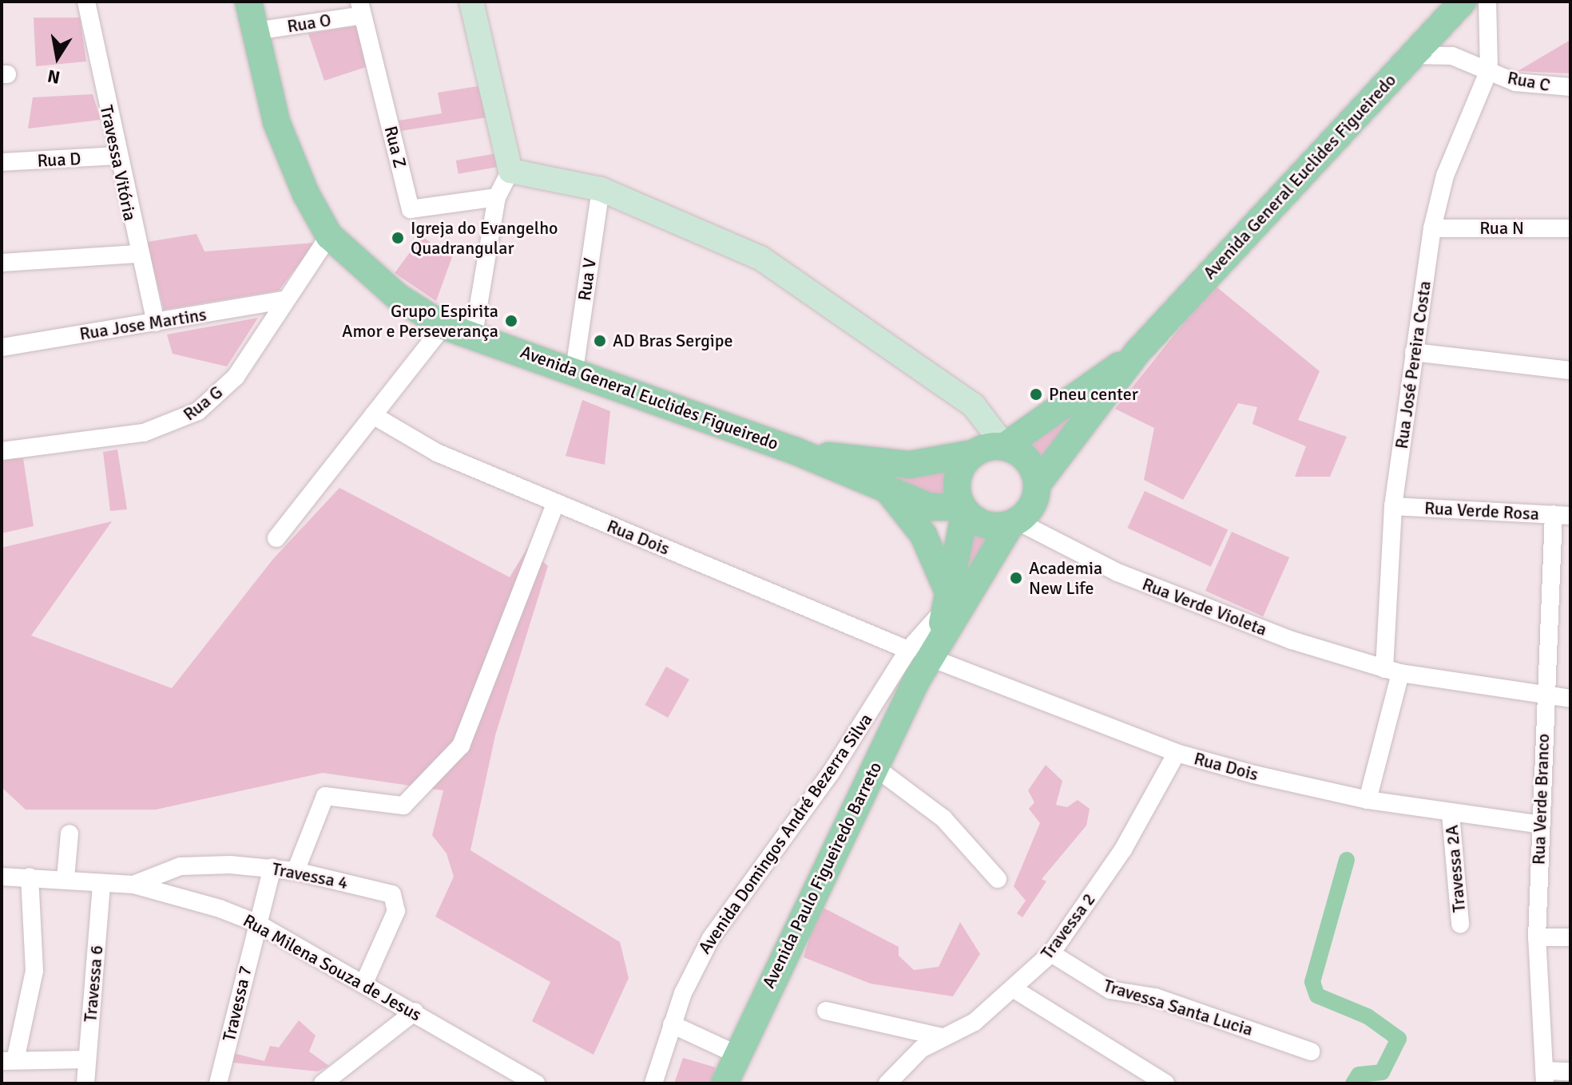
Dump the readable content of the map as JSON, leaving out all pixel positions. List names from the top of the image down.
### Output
{
  "streets": {
    "main road": ["Avenida General Euclides Figueiredo", "Avenida Paulo Figueiredo Barreto"],
    "street": [
      "Rua O",
      "Rua C",
      "Rua Z",
      "Rua D",
      "Travessa Vitória",
      "Rua N",
      "Rua V",
      "Rua Jose Martins",
      "Rua José Pereira Costa",
      "Rua G",
      "Rua Verde Rosa",
      "Rua Dois",
      "Rua Verde Violeta",
      "Rua Verde Branco",
      "Avenida Domingos André Bezerra Silva",
      "Travessa 2A",
      "Travessa 4",
      "Travessa 2",
      "Rua Milena Souza de Jesus",
      "Travessa 6",
      "Travessa 7",
      "Travessa Santa Lucia"
    ]
  },
  "crossings": [
    ["Rua O", "Rua Z"],
    ["Rua O", "Avenida General Euclides Figueiredo"],
    ["Rua C", "Rua José Pereira Costa"],
    ["Rua D", "Travessa Vitória"],
    ["Travessa Vitória", "Rua Jose Martins"],
    ["Avenida General Euclides Figueiredo", "Rua V"],
    ["Avenida General Euclides Figueiredo", "Rua G"],
    ["Avenida General Euclides Figueiredo", "Rua Verde Violeta"],
    ["Avenida General Euclides Figueiredo", "Avenida Paulo Figueiredo Barreto"],
    ["Rua N", "Rua José Pereira Costa"],
    ["Rua Jose Martins", "Rua G"],
    ["Rua José Pereira Costa", "Rua Verde Rosa"],
    ["Rua José Pereira Costa", "Rua Verde Violeta"],
    ["Rua Verde Rosa", "Rua Verde Branco"],
    ["Rua Dois", "Rua Verde Branco"],
    ["Rua Dois", "Avenida Domingos André Bezerra Silva"],
    ["Rua Dois", "Travessa 2A"],
    ["Rua Dois", "Avenida Paulo Figueiredo Barreto"],
    ["Rua Dois", "Travessa 2"],
    ["Rua Verde Violeta", "Rua Verde Branco"],
    ["Rua Verde Violeta", "Avenida Paulo Figueiredo Barreto"],
    ["Avenida Domingos André Bezerra Silva", "Avenida Paulo Figueiredo Barreto"],
    ["Travessa 4", "Rua Milena Souza de Jesus"],
    ["Travessa 4", "Travessa 7"],
    ["Travessa 2", "Travessa Santa Lucia"],
    ["Rua Milena Souza de Jesus", "Travessa 6"],
    ["Rua Milena Souza de Jesus", "Travessa 7"]
  ],
  "places": [
    "Igreja do Evangelho Quadrangular",
    "Grupo Espirita Amor e Perseverança",
    "AD Bras Sergipe",
    "Pneu center",
    "Academia New Life"
  ],
  "north": "bottom"
}
